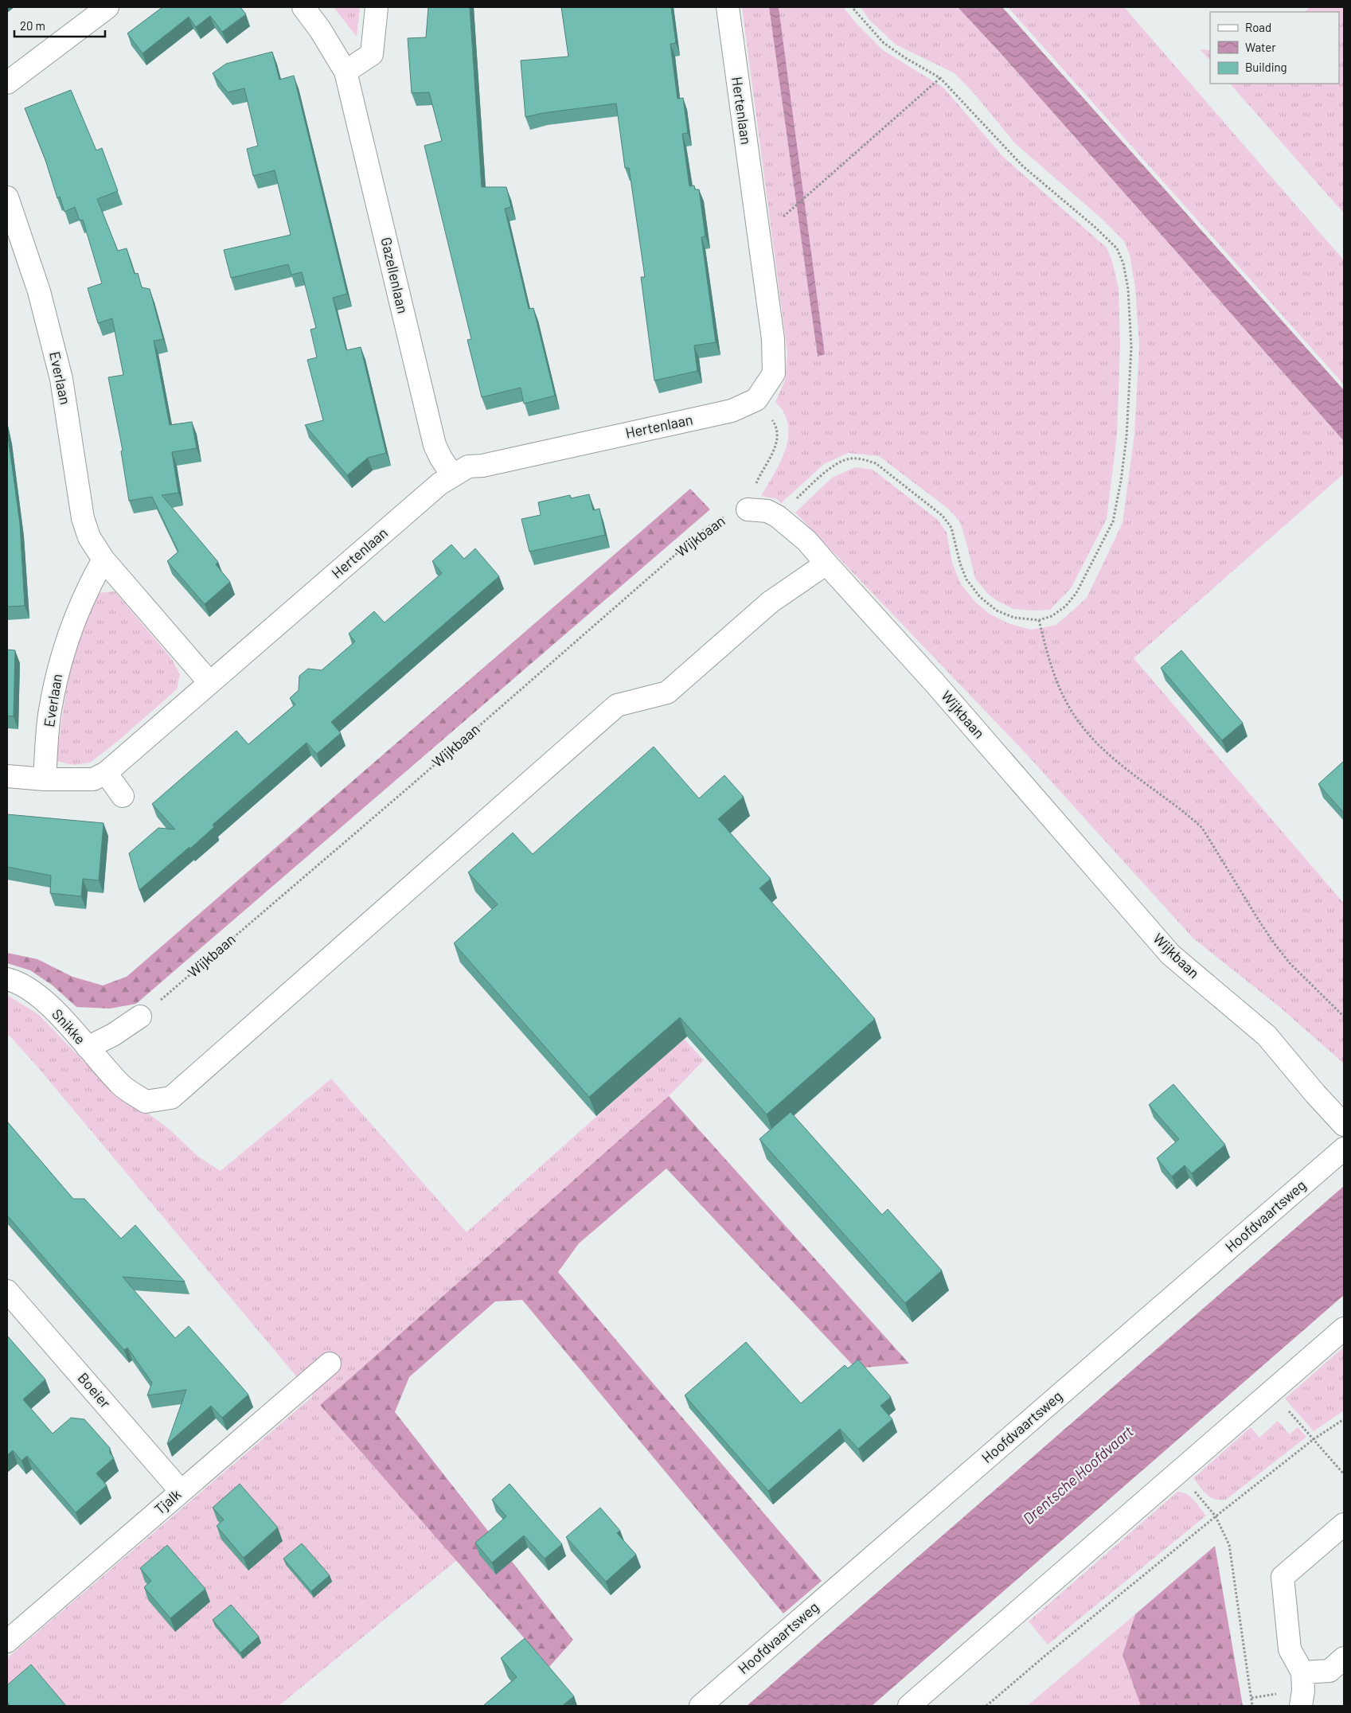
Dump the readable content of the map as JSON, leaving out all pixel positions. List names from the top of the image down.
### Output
{
  "streets": {
    "street": [
      "Hertenlaan",
      "Gazellenlaan",
      "Everlaan",
      "Wijkbaan",
      "Snikke",
      "Hoofdvaartsweg",
      "Boeier",
      "Tjalk"
    ]
  },
  "crossings": [
    ["Hertenlaan", "Gazellenlaan"],
    ["Hertenlaan", "Everlaan"],
    ["Wijkbaan", "Snikke"],
    ["Boeier", "Tjalk"]
  ],
  "water": ["Drentsche Hoofdvaart"],
  "legend": ["Road", "Water", "Building"],
  "scale_bar": "20 m"
}
